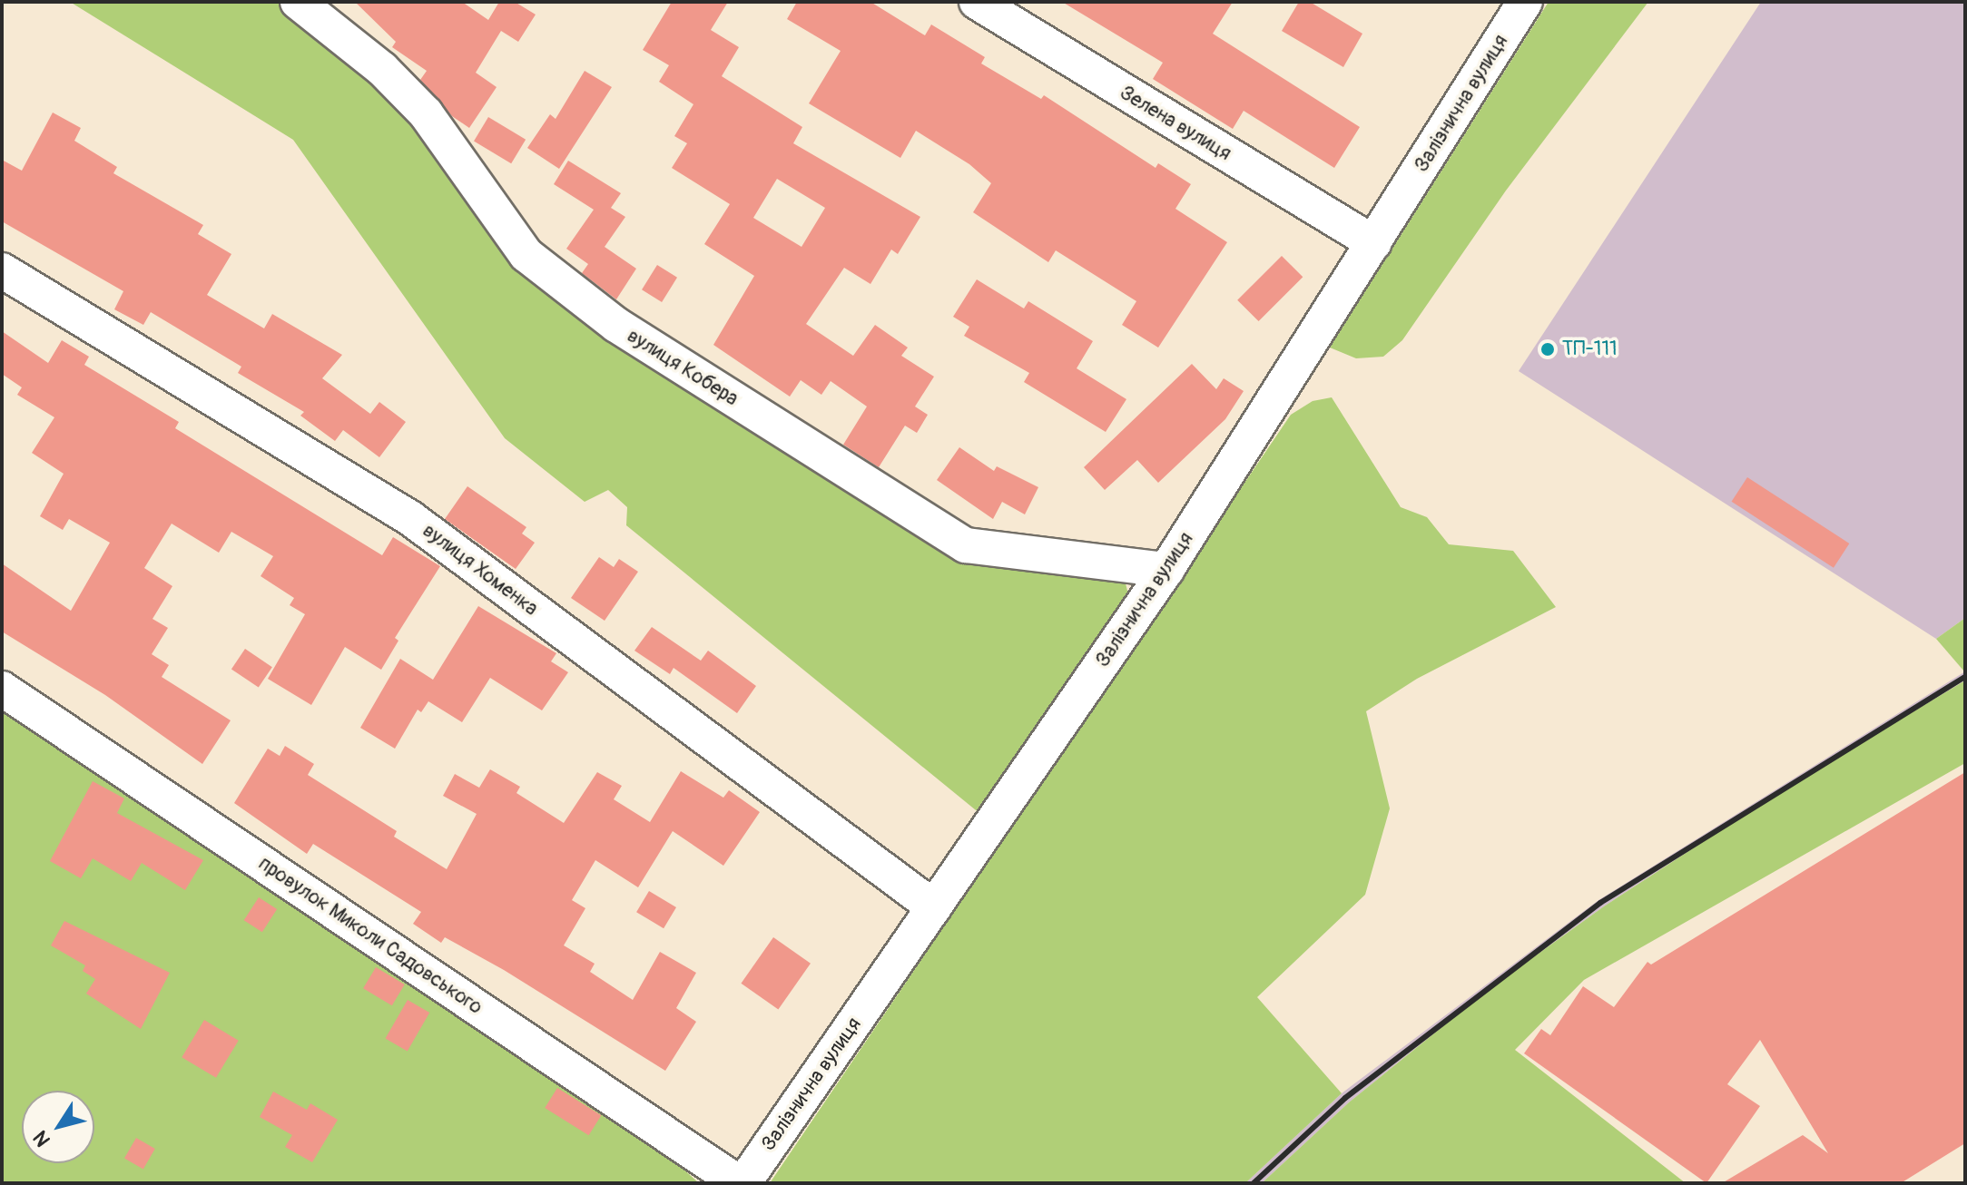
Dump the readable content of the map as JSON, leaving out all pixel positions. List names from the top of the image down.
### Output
{
  "streets": {
    "street": [
      "Залізнична вулиця",
      "Зелена вулиця",
      "вулиця Кобера",
      "вулиця Хоменка",
      "провулок Миколи Садовського"
    ]
  },
  "crossings": [
    ["Залізнична вулиця", "Зелена вулиця"],
    ["Залізнична вулиця", "вулиця Кобера"],
    ["Залізнична вулиця", "вулиця Хоменка"],
    ["Залізнична вулиця", "провулок Миколи Садовського"]
  ],
  "places": ["ТП-111"],
  "north": "bottom left"
}
